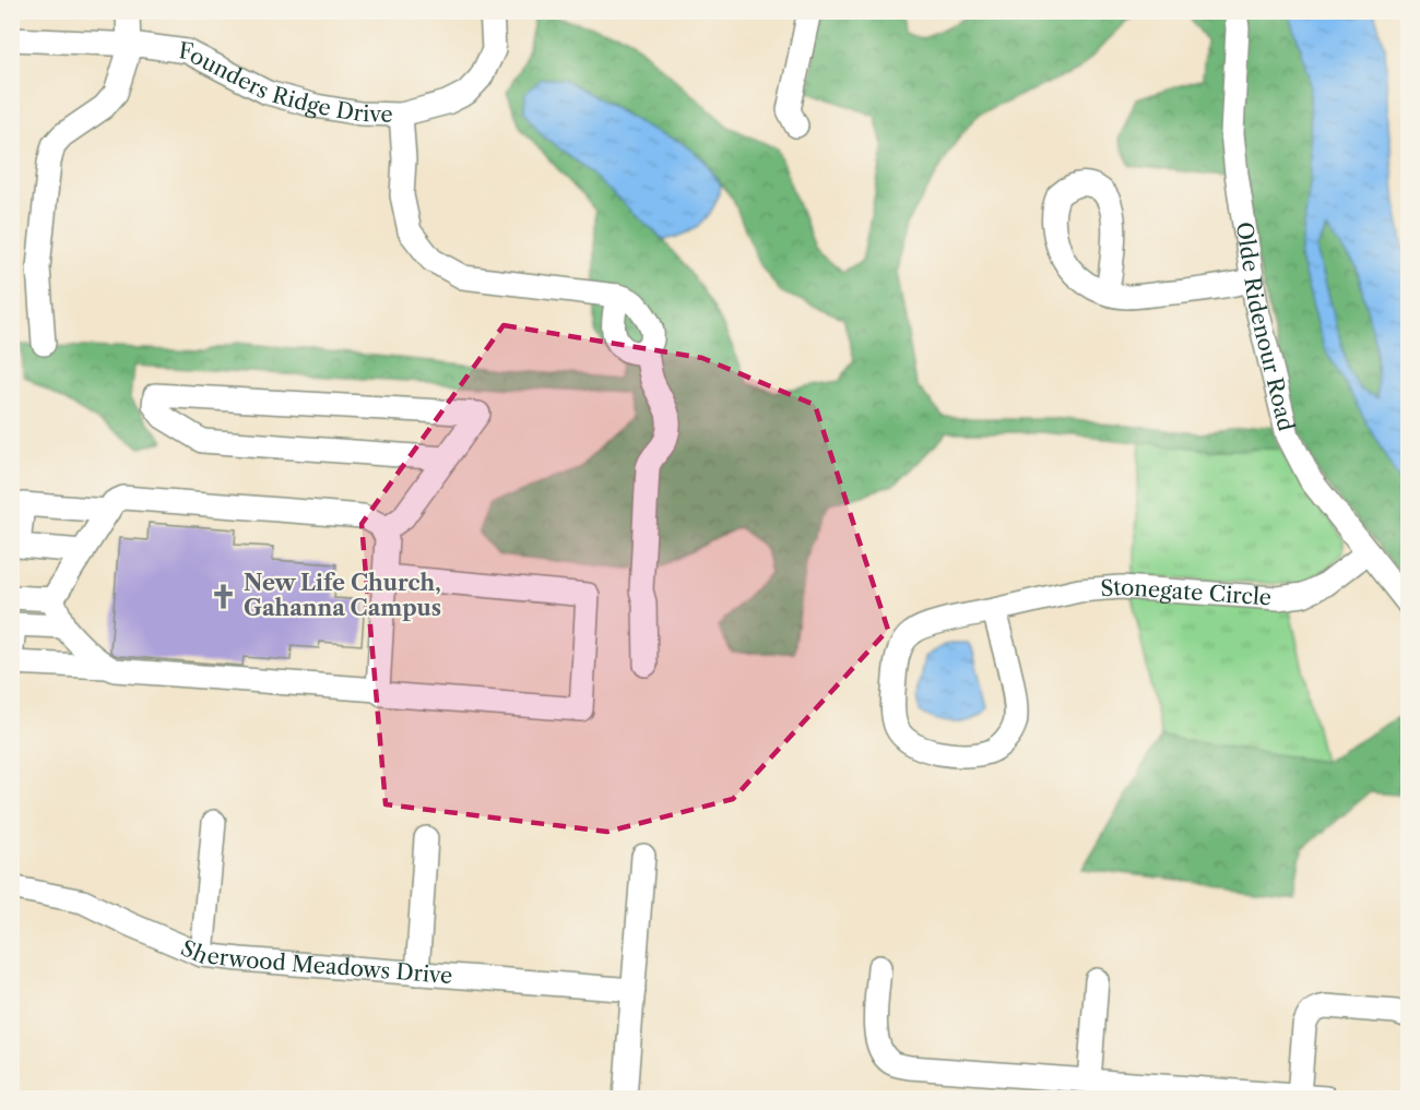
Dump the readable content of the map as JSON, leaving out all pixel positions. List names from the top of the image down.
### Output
{
  "streets": {
    "street": [
      "Founders Ridge Drive",
      "Olde Ridenour Road",
      "Stonegate Circle",
      "Sherwood Meadows Drive"
    ]
  },
  "crossings": [
    ["Olde Ridenour Road", "Stonegate Circle"]
  ],
  "places": {
    "church": ["New Life Church, Gahanna Campus"]
  }
}
